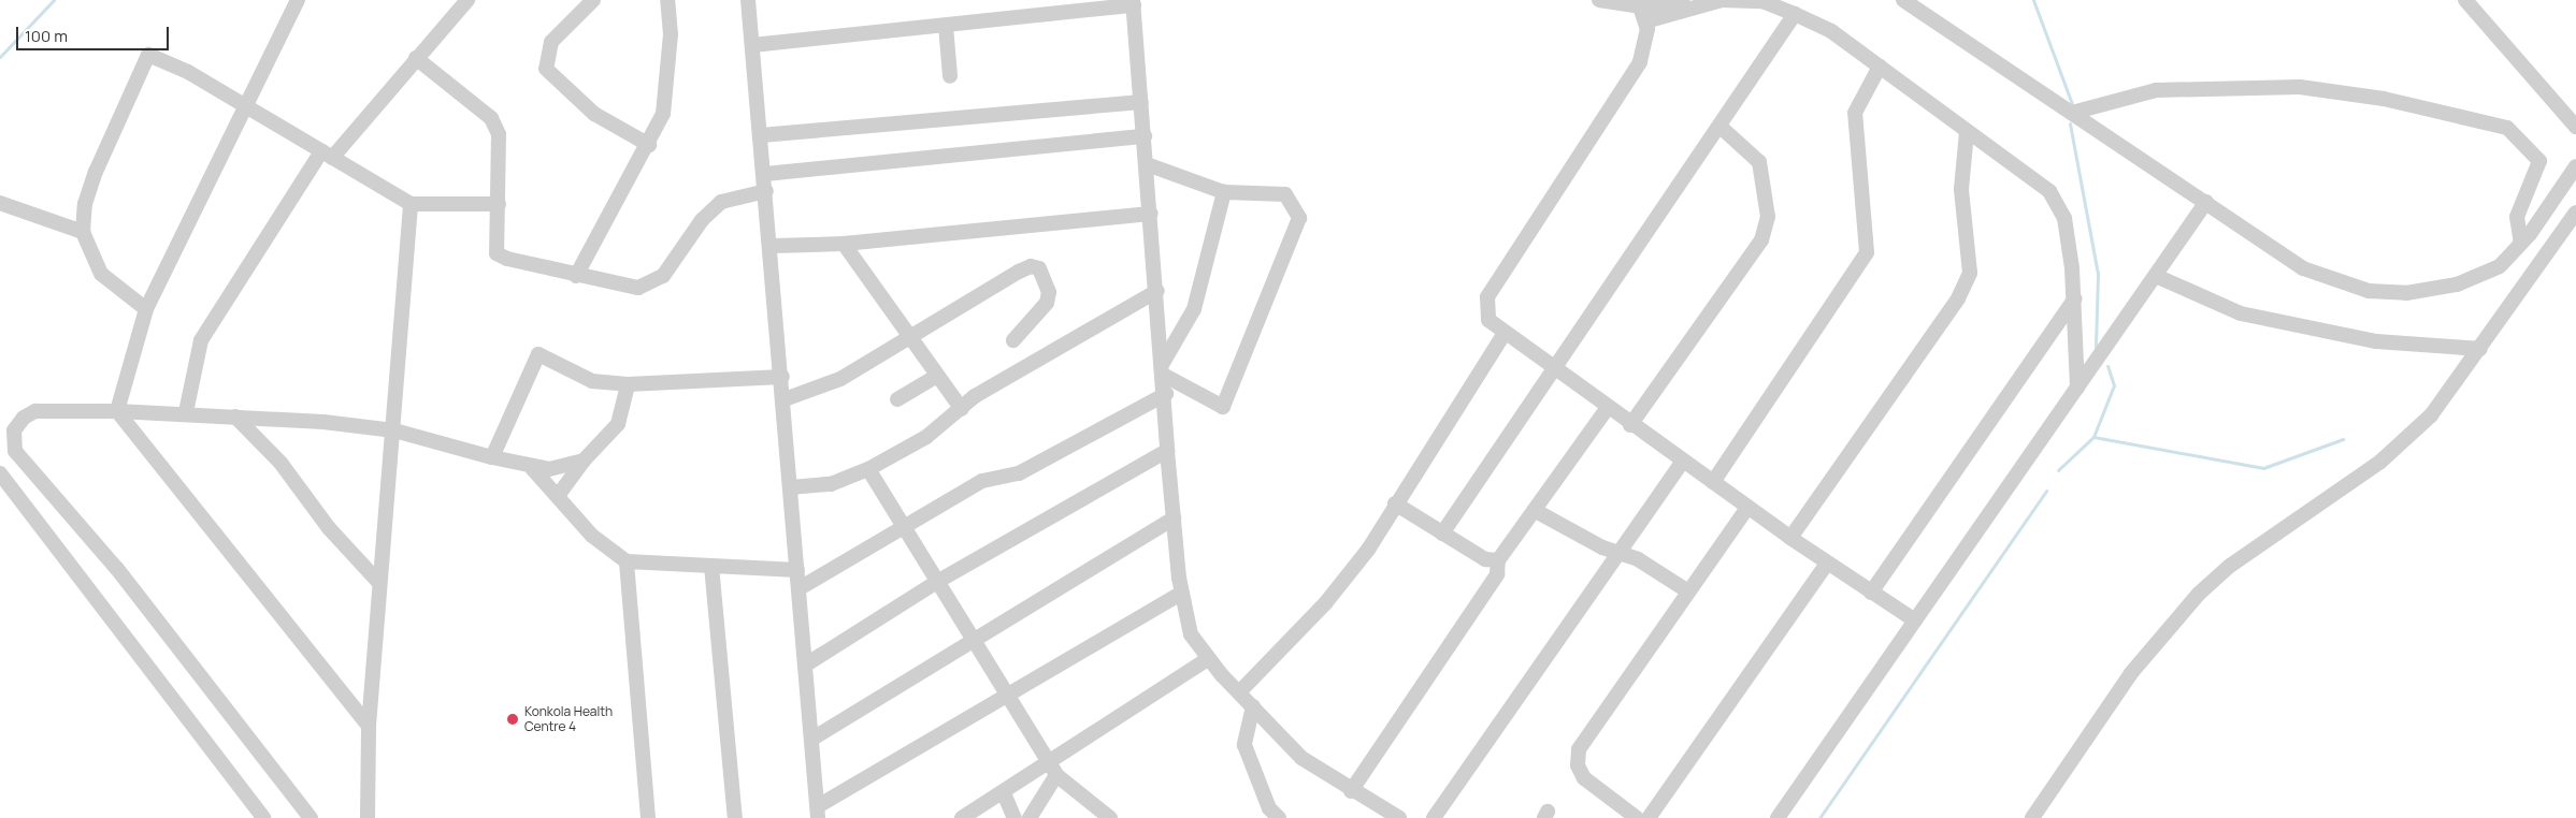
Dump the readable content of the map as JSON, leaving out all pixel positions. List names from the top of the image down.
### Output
{
  "places": ["Konkola Health Centre 4"],
  "scale_bar": "100 m"
}
